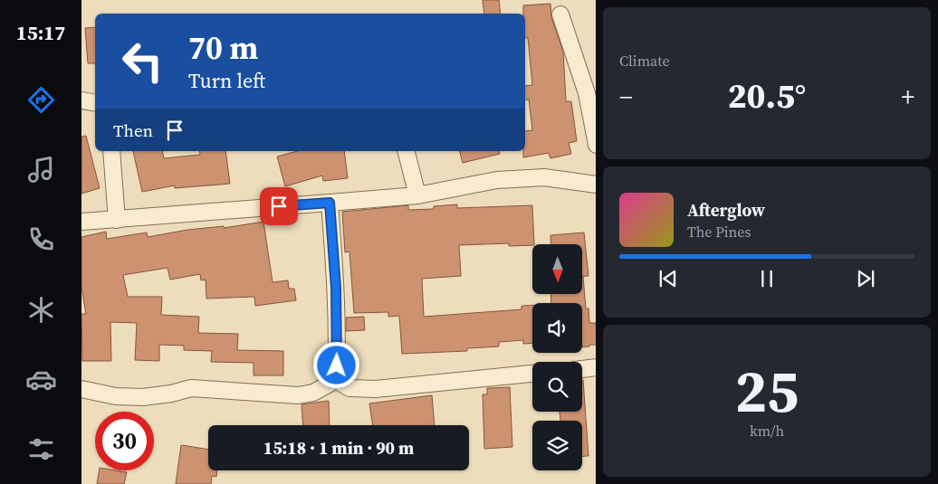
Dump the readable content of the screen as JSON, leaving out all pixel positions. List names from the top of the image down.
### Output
{
  "north": "bottom",
  "page": {
    "tabs": "15:17",
    "tile": [
      "Climate",
      ["25", "km/h"]
    ],
    "turn": ["70 m", "Turn left"],
    "heat": ["−", "20.5°", "+"],
    "then": "Then",
    "song": ["Afterglow", "The Pines"],
    "limit": "30",
    "trip": "15:18 · 1 min · 90 m"
  }
}
